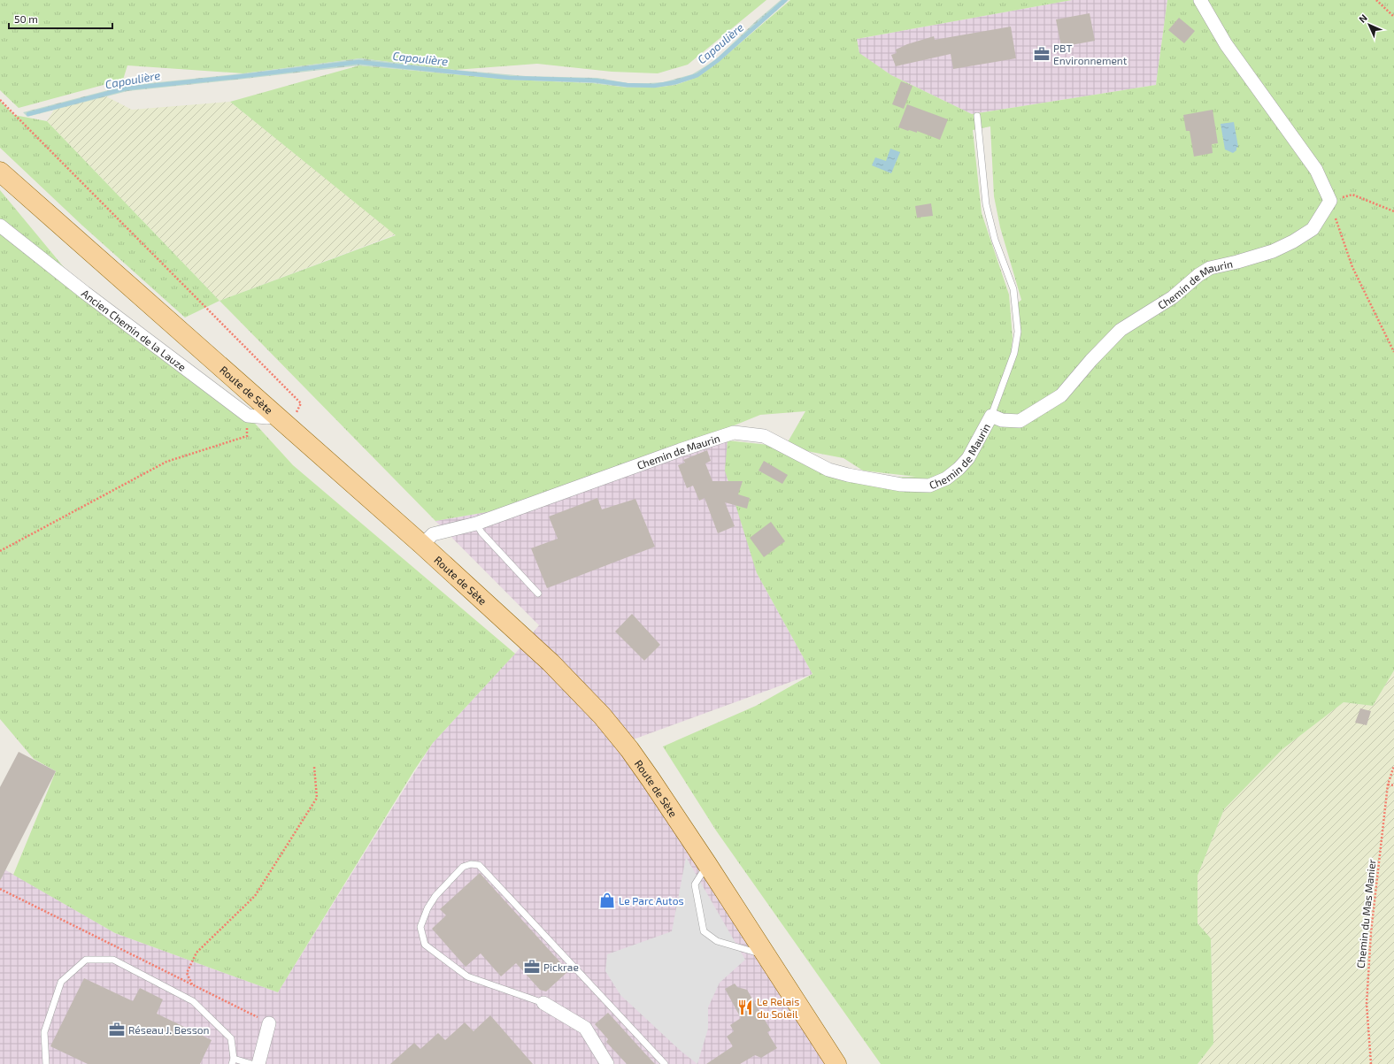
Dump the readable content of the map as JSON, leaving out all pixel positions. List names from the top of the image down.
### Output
{
  "streets": {
    "main road": ["Route de Sète"],
    "street": ["Chemin de Maurin", "Ancien Chemin de la Lauze"],
    "path": ["Chemin du Mas Manier"]
  },
  "crossings": [
    ["Chemin de Maurin", "Route de Sète"]
  ],
  "water": ["Capoulière"],
  "places": {
    "office": ["PBT Environnement", "Pickrae", "Réseau J. Besson"],
    "shop": ["Le Parc Autos"],
    "restaurant": ["Le Relais du Soleil"]
  },
  "scale_bar": "50 m",
  "north": "top left"
}
